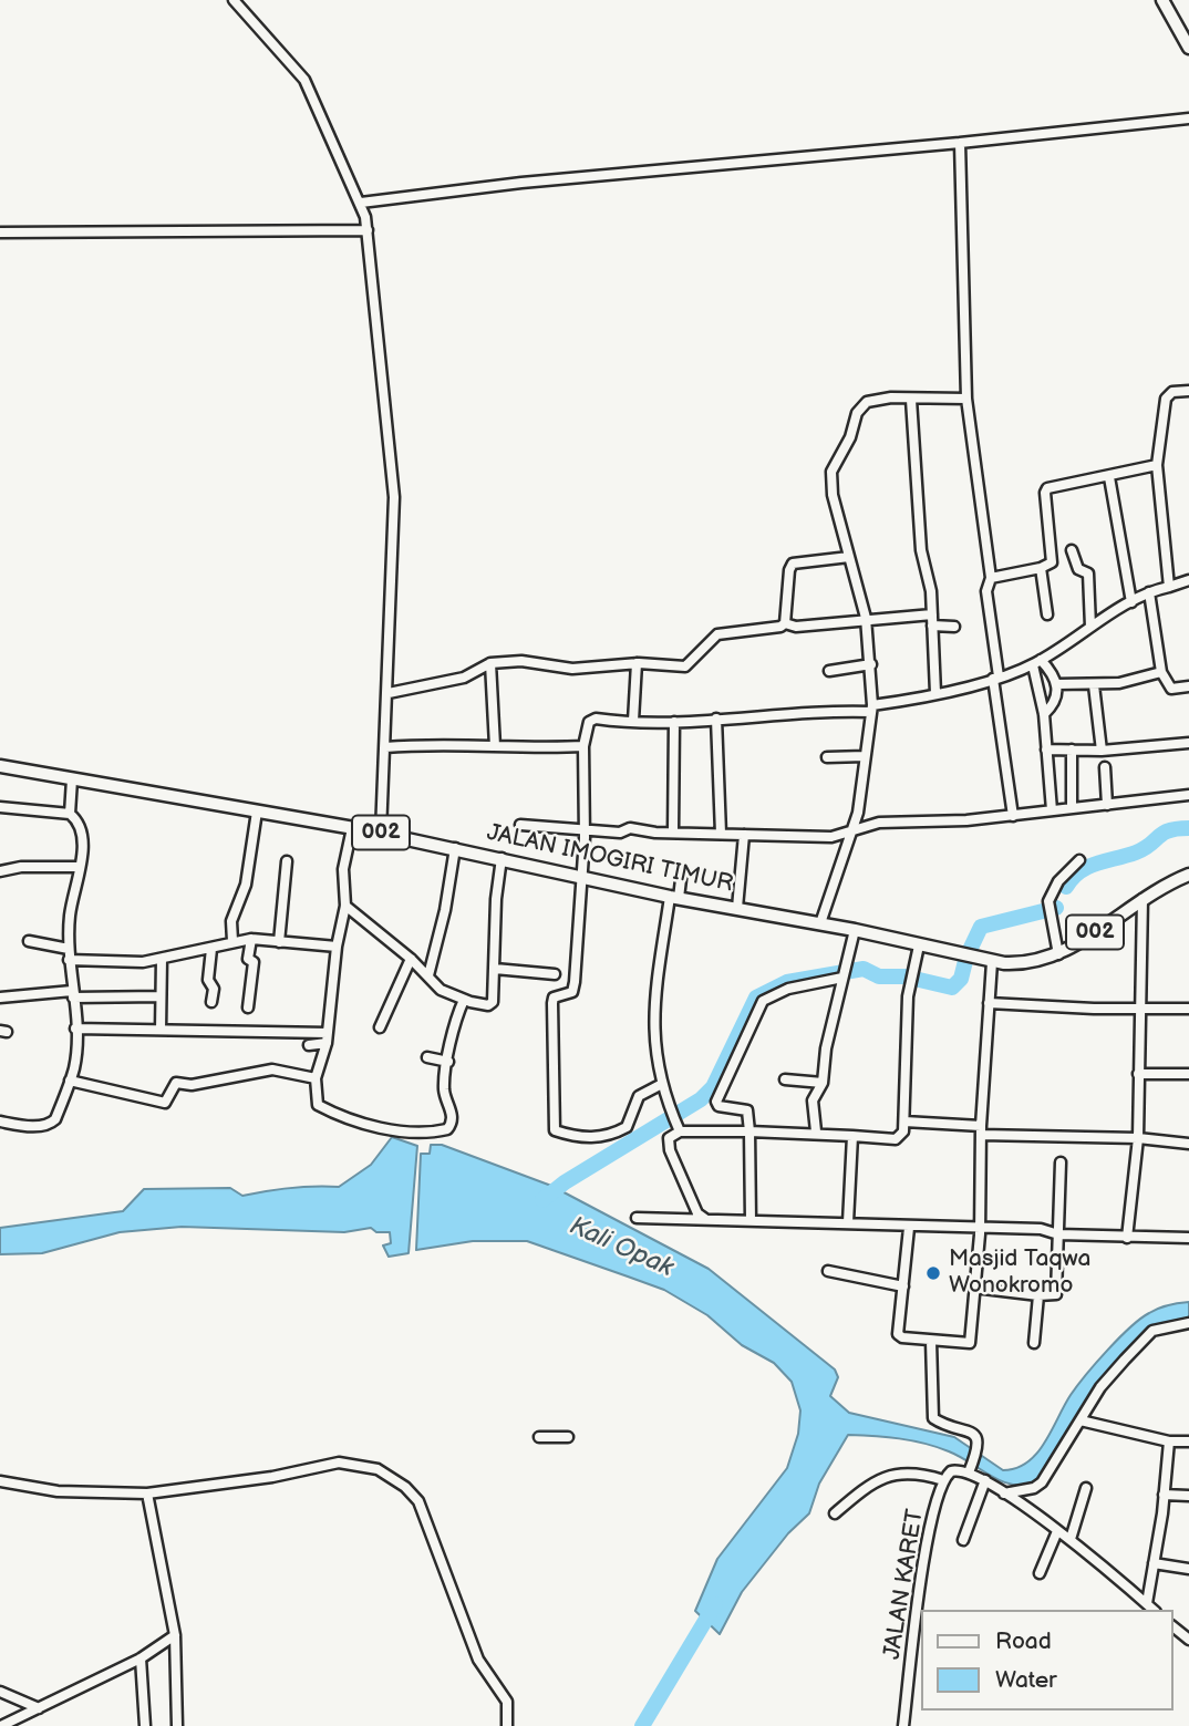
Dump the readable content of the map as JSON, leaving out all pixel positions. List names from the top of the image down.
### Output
{
  "streets": {
    "main road": ["002", "JALAN IMOGIRI TIMUR"],
    "street": ["JALAN KARET"]
  },
  "water": ["Kali Opak"],
  "places": ["Masjid Taqwa Wonokromo"],
  "legend": ["Road", "Water"]
}
